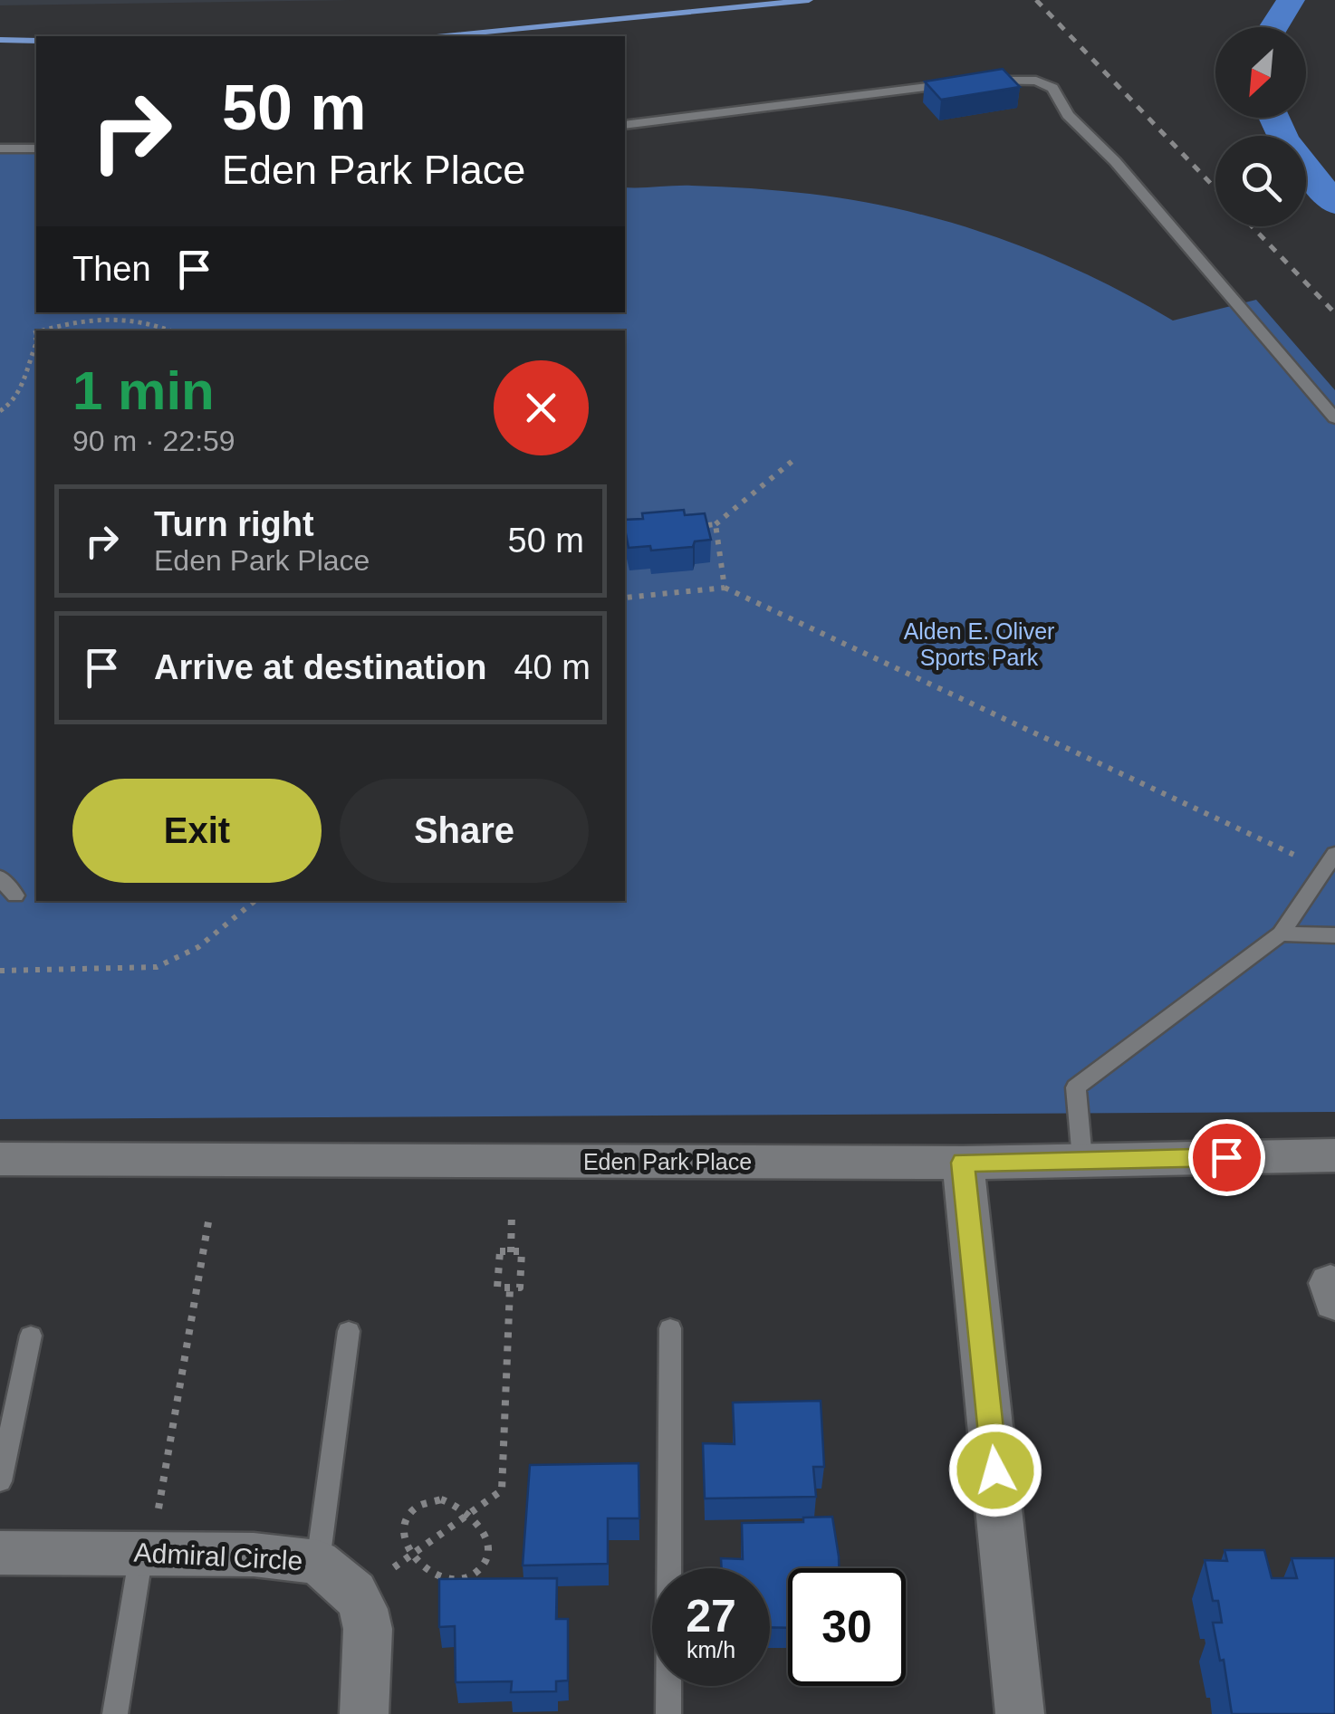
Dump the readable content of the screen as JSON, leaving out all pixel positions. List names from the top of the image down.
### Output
{
  "streets": {
    "street": ["Eden Park Place", "Admiral Circle"]
  },
  "parks": ["Alden E. Oliver Sports Park"],
  "north": "bottom left",
  "page": {
    "turn": ["50 m", "Eden Park Place"],
    "then": "Then",
    "heading": ["1 min", "90 m · 22:59"],
    "list": [
      {
        "name": "Turn right",
        "note": "Eden Park Place",
        "value": "50 m"
      },
      {
        "name": "Arrive at destination",
        "value": "40 m"
      }
    ],
    "buttons": ["Exit", "Share"],
    "speed": "27 km/h",
    "limit": "30"
  }
}
